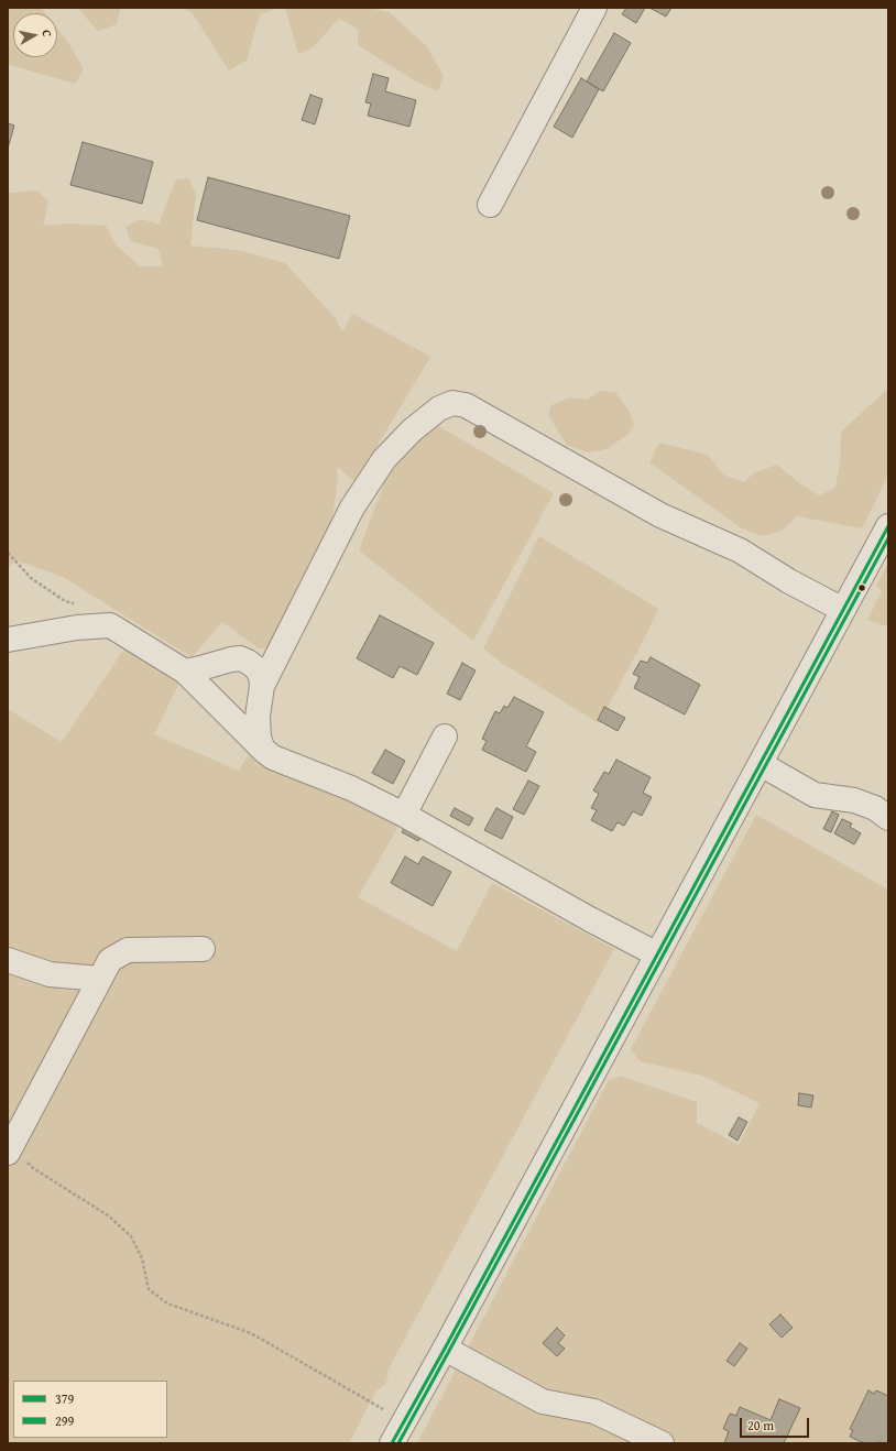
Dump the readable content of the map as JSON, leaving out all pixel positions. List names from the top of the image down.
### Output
{
  "lines": ["transit line 379", "transit line 299"],
  "legend": ["379", "299"],
  "scale_bar": "20 m",
  "north": "right"
}
